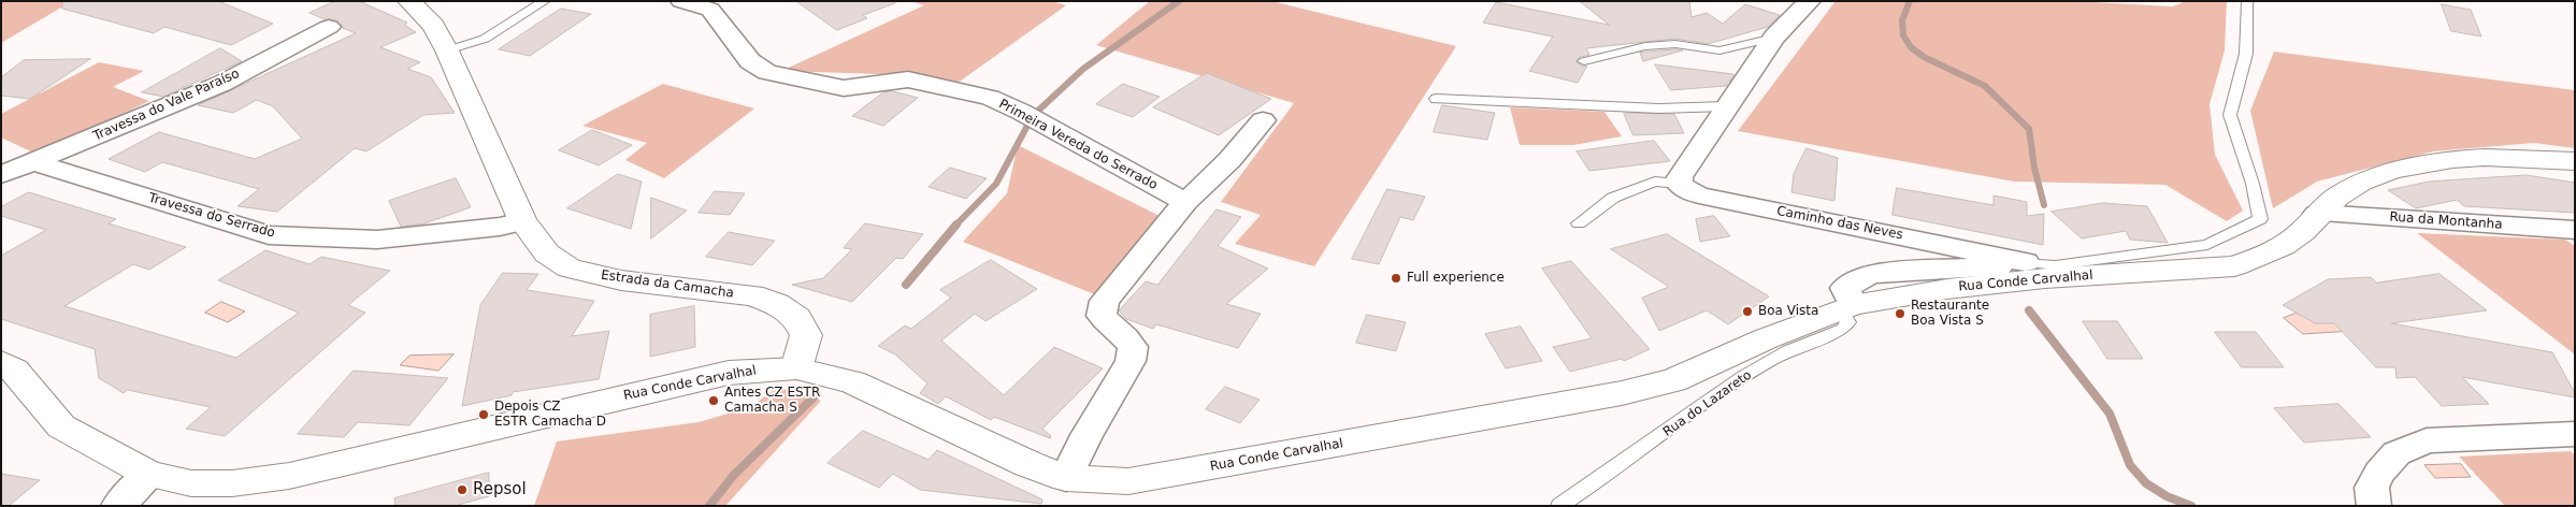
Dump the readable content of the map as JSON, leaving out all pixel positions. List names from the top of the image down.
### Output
{
  "streets": {
    "main road": ["Rua Conde Carvalhal", "Estrada da Camacha"],
    "street": [
      "Travessa do Vale Paraíso",
      "Primeira Vereda do Serrado",
      "Travessa do Serrado",
      "Rua da Montanha",
      "Caminho das Neves"
    ],
    "lane": ["Rua do Lazareto"]
  },
  "crossings": [
    ["Travessa do Vale Paraíso", "Travessa do Serrado"],
    ["Travessa do Serrado", "Estrada da Camacha"],
    ["Rua da Montanha", "Rua Conde Carvalhal"],
    ["Rua Conde Carvalhal", "Estrada da Camacha"],
    ["Rua Conde Carvalhal", "Rua do Lazareto"]
  ],
  "places": [
    "Full experience",
    "Boa Vista",
    "Restaurante Boa Vista S",
    "Antes CZ ESTR Camacha S",
    "Depois CZ ESTR Camacha D",
    "Repsol"
  ]
}
